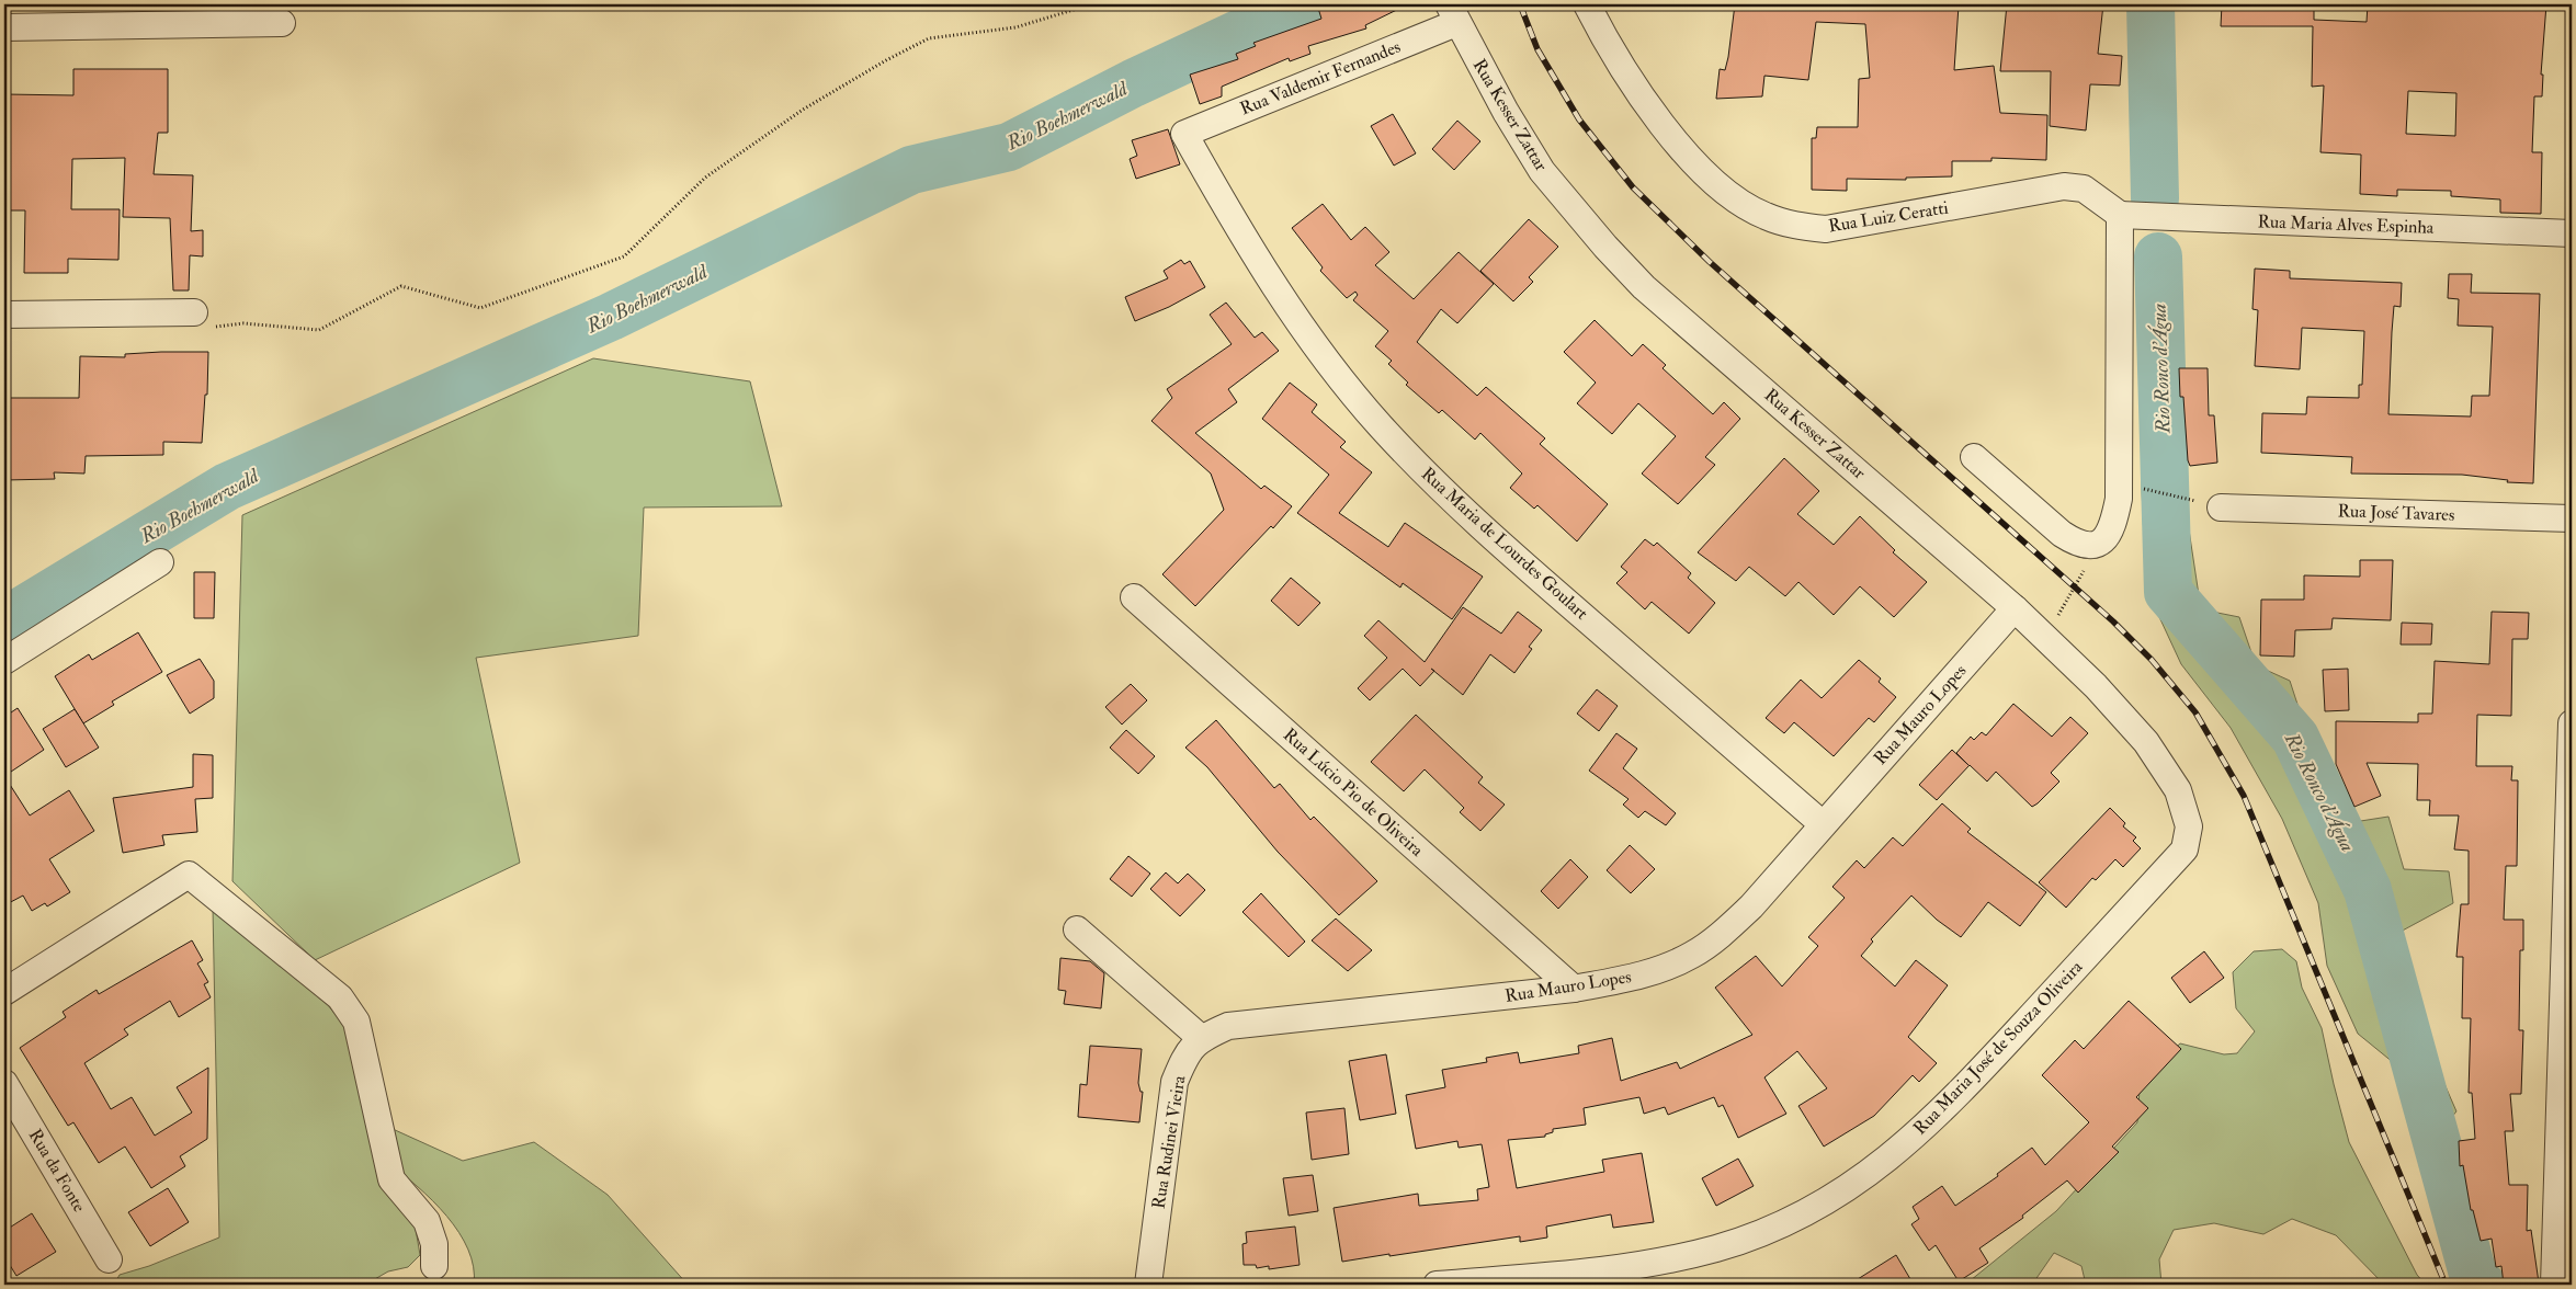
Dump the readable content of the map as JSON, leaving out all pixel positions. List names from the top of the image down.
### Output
{
  "streets": {
    "street": [
      "Rua Valdemir Fernandes",
      "Rua Kesser Zattar",
      "Rua Luiz Ceratti",
      "Rua Maria Alves Espinha",
      "Rua José Tavares",
      "Rua Maria de Lourdes Goulart",
      "Rua Mauro Lopes",
      "Rua Lúcio Pio de Oliveira",
      "Rua Maria José de Souza Oliveira",
      "Rua Rudinei Vieira",
      "Rua da Fonte"
    ]
  },
  "crossings": [
    ["Rua Valdemir Fernandes", "Rua Kesser Zattar"],
    ["Rua Valdemir Fernandes", "Rua Maria de Lourdes Goulart"],
    ["Rua Kesser Zattar", "Rua Mauro Lopes"],
    ["Rua Kesser Zattar", "Rua Maria José de Souza Oliveira"],
    ["Rua Luiz Ceratti", "Rua Maria Alves Espinha"],
    ["Rua Maria de Lourdes Goulart", "Rua Mauro Lopes"],
    ["Rua Mauro Lopes", "Rua Lúcio Pio de Oliveira"],
    ["Rua Mauro Lopes", "Rua Rudinei Vieira"]
  ],
  "water": ["Rio Boehmerwald", "Rio Ronco d'Água"]
}
